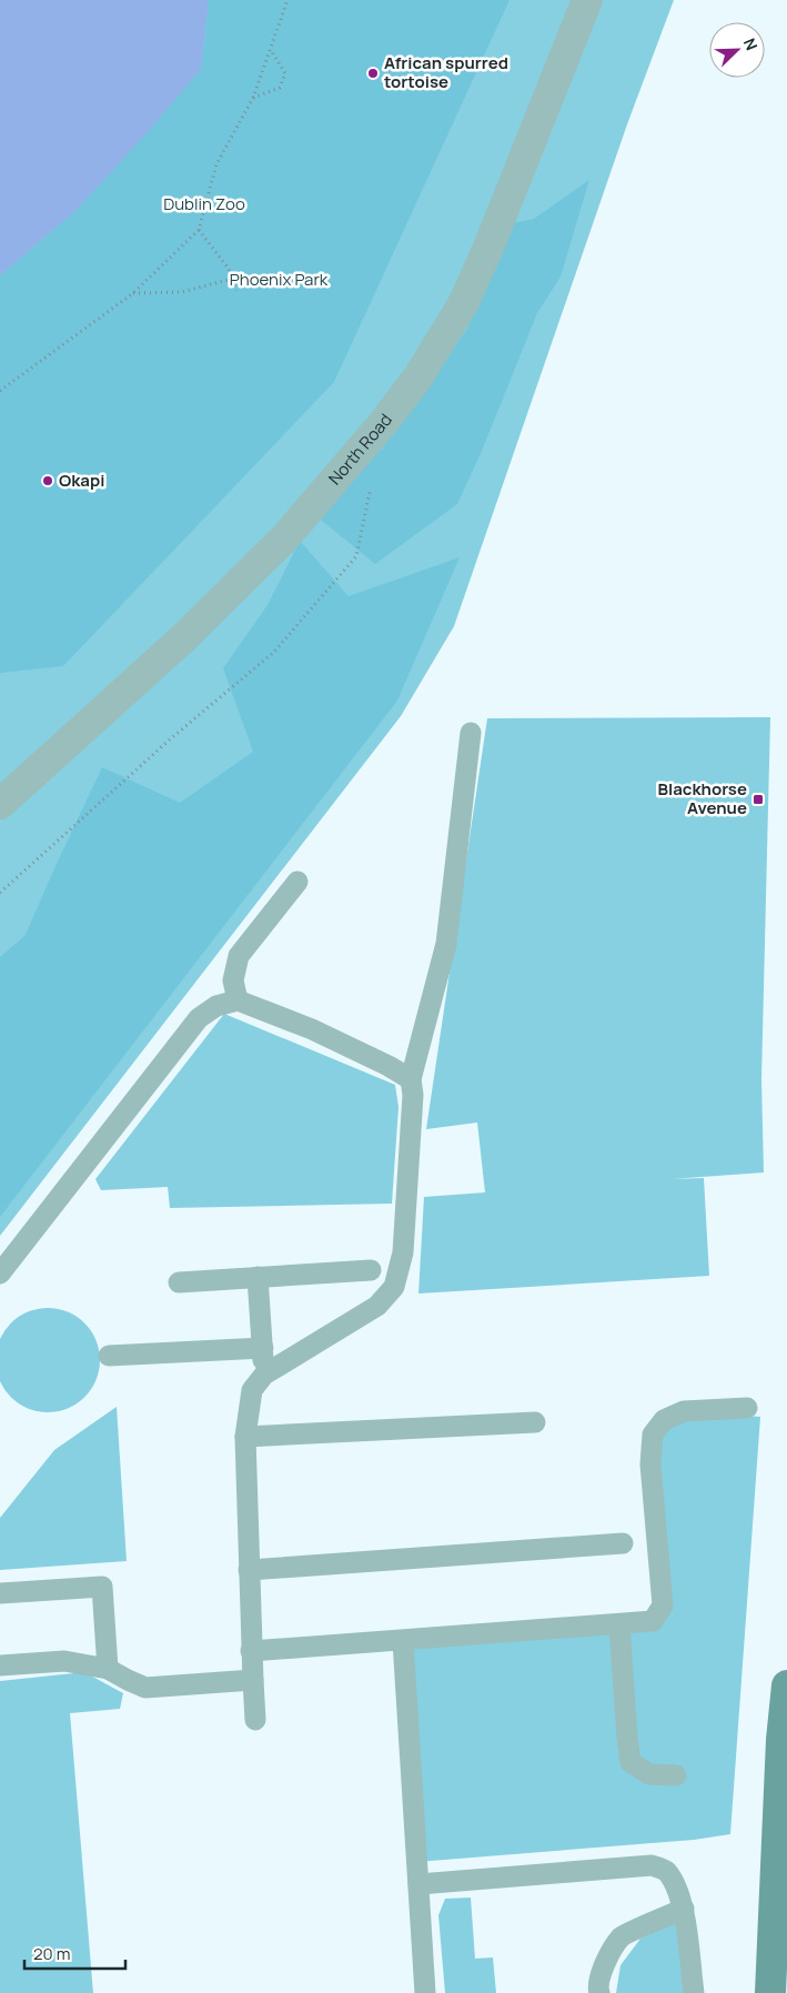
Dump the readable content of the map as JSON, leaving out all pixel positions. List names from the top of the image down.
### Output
{
  "streets": {
    "street": ["North Road"]
  },
  "parks": ["Dublin Zoo", "Phoenix Park"],
  "places": {
    "other": ["African spurred tortoise", "Okapi"],
    "transit": ["Blackhorse Avenue"]
  },
  "scale_bar": "20 m",
  "north": "top right"
}
